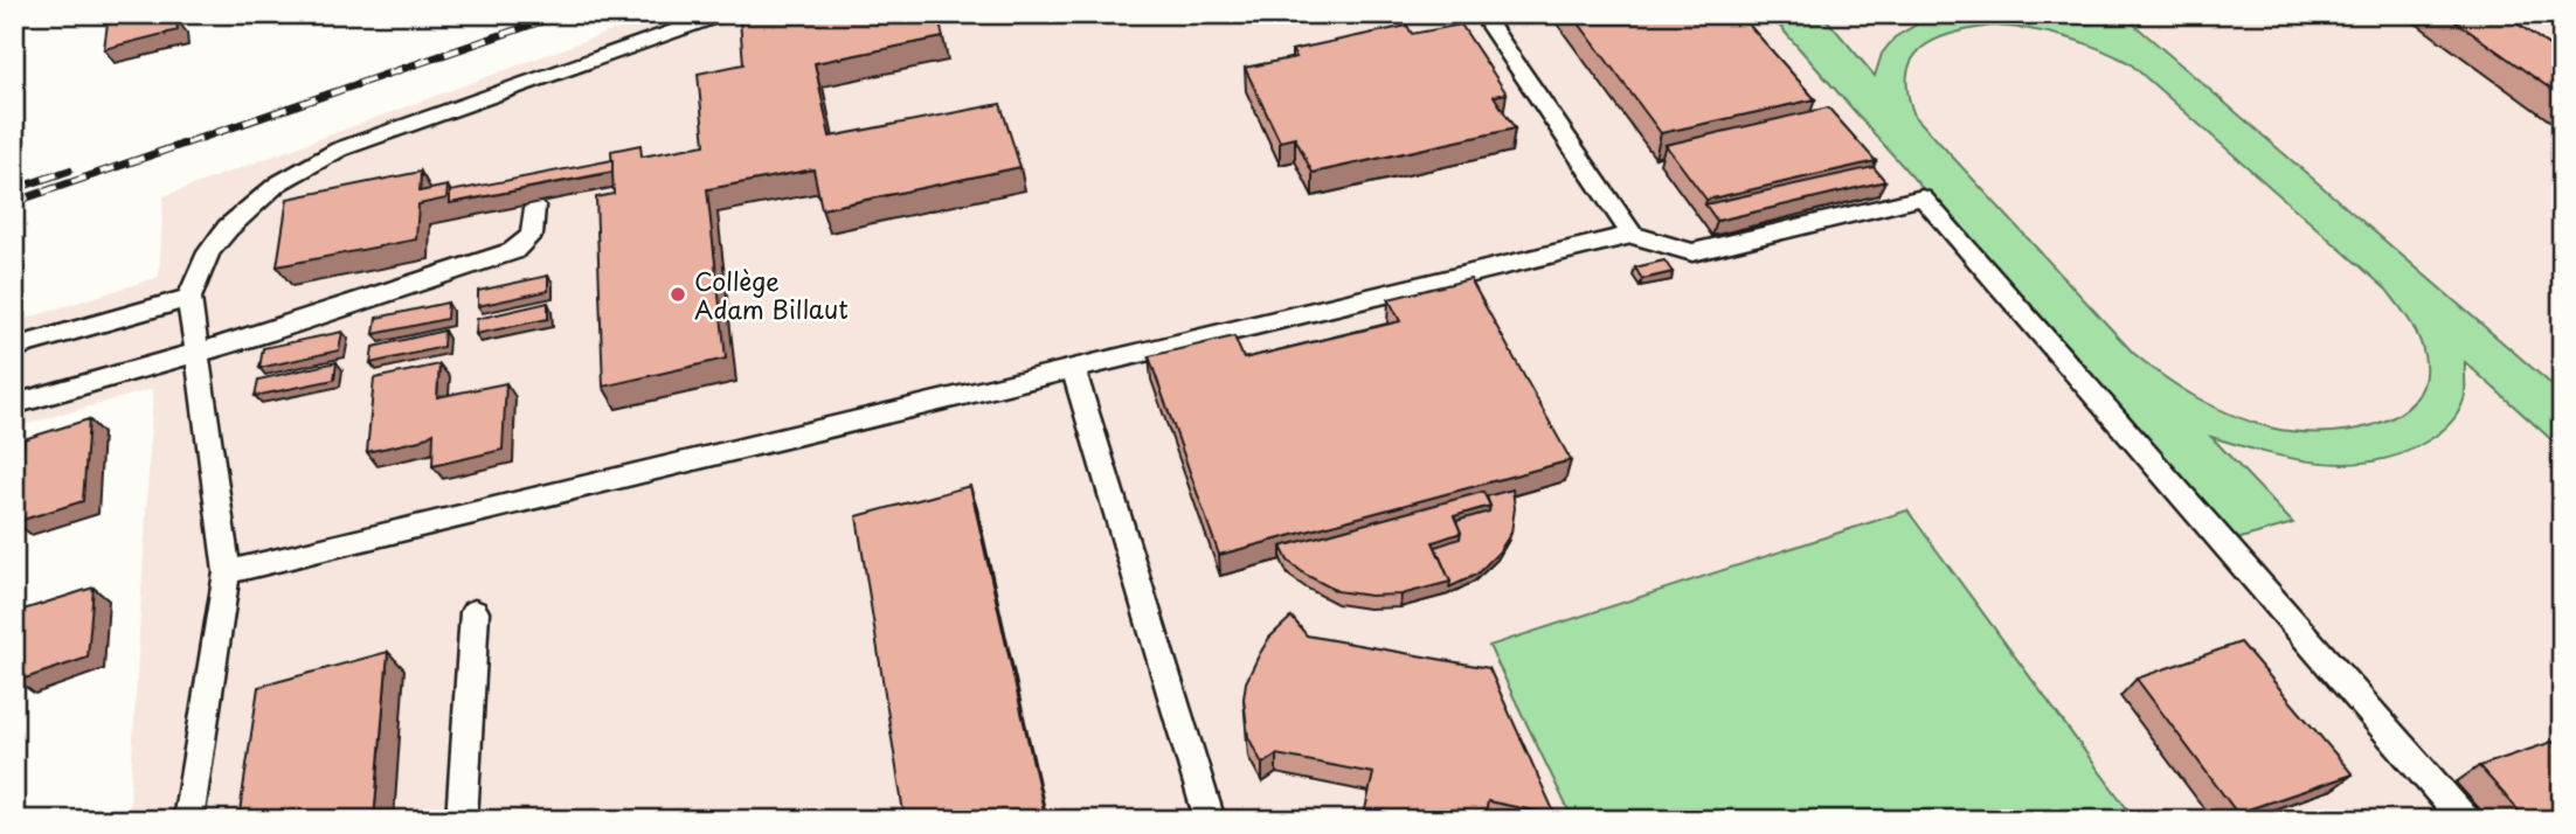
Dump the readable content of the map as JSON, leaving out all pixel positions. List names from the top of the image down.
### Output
{
  "places": ["Collège Adam Billaut"]
}
